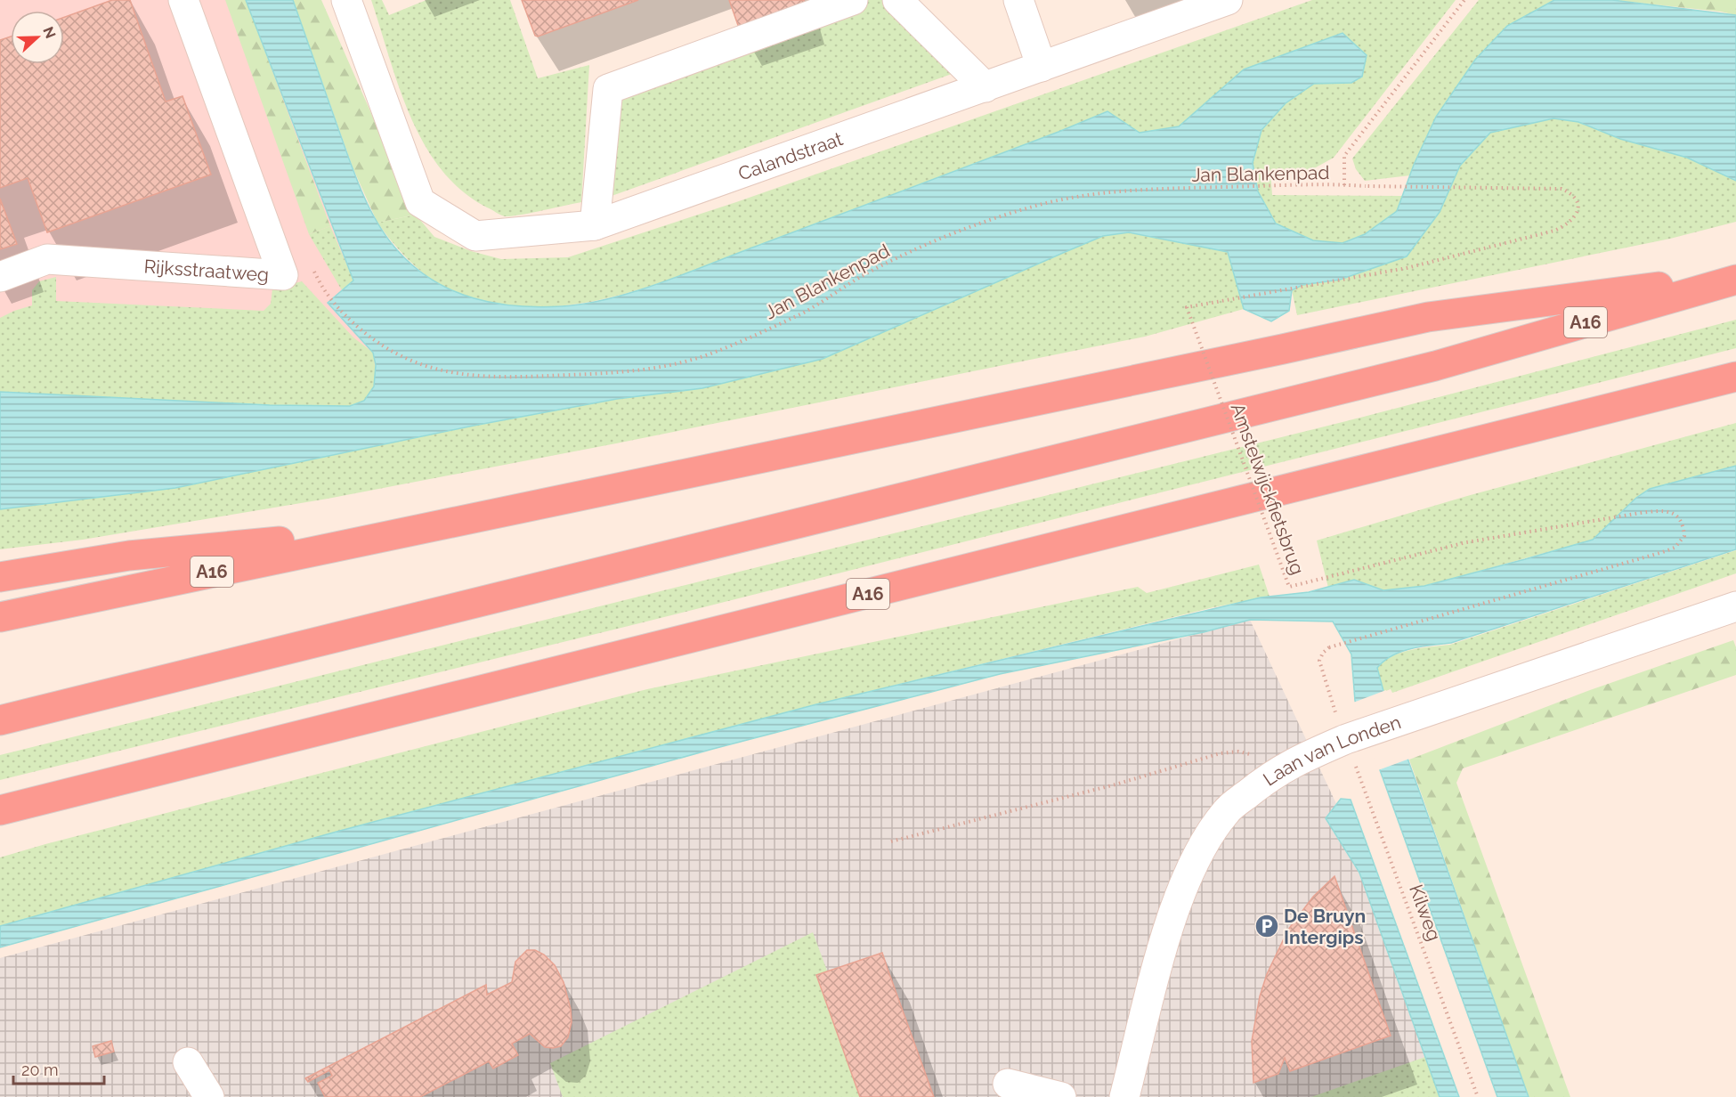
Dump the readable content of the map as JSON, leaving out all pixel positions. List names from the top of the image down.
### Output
{
  "streets": {
    "highway": ["A16"],
    "street": ["Calandstraat", "Rijksstraatweg", "Laan van Londen"],
    "path": ["Jan Blankenpad", "Amstelwijckfietsbrug", "Kilweg"]
  },
  "crossings": [
    ["Jan Blankenpad", "Amstelwijckfietsbrug"],
    ["Amstelwijckfietsbrug", "Laan van Londen"],
    ["Amstelwijckfietsbrug", "Kilweg"],
    ["Laan van Londen", "Kilweg"]
  ],
  "places": {
    "parking": ["De Bruyn Intergips"]
  },
  "scale_bar": "20 m",
  "north": "right"
}
